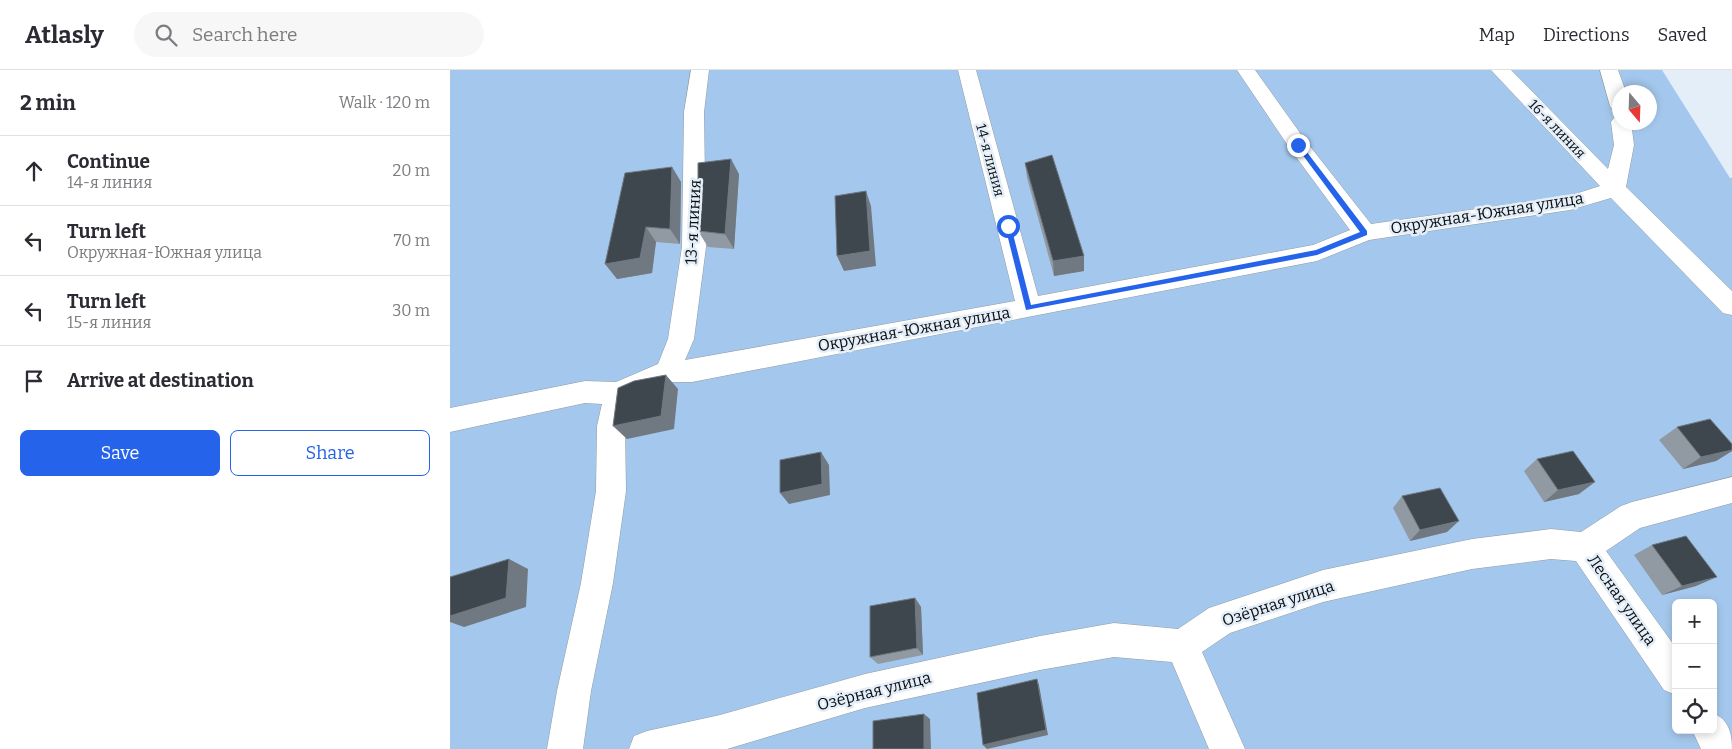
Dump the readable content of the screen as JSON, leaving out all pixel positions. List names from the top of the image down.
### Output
{
  "streets": {
    "street": [
      "16-я линия",
      "14-я линия",
      "Окружная-Южная улица",
      "13-я линия",
      "Лесная улица",
      "Озёрная улица"
    ]
  },
  "crossings": [
    ["16-я линия", "Окружная-Южная улица"],
    ["14-я линия", "Окружная-Южная улица"],
    ["Окружная-Южная улица", "13-я линия"],
    ["Лесная улица", "Озёрная улица"]
  ],
  "north": "bottom",
  "page": {
    "header": "Atlasly",
    "search": "Search here",
    "nav": ["Map", "Directions", "Saved"],
    "heading": ["2 min", "Walk · 120 m"],
    "list": [
      ["Continue", "14-я линия", "20 m"],
      ["Turn left", "Окружная-Южная улица", "70 m"],
      ["Turn left", "15-я линия", "30 m"],
      "Arrive at destination"
    ],
    "buttons": ["Save", "Share"],
    "map_buttons": ["+", "−"]
  }
}
